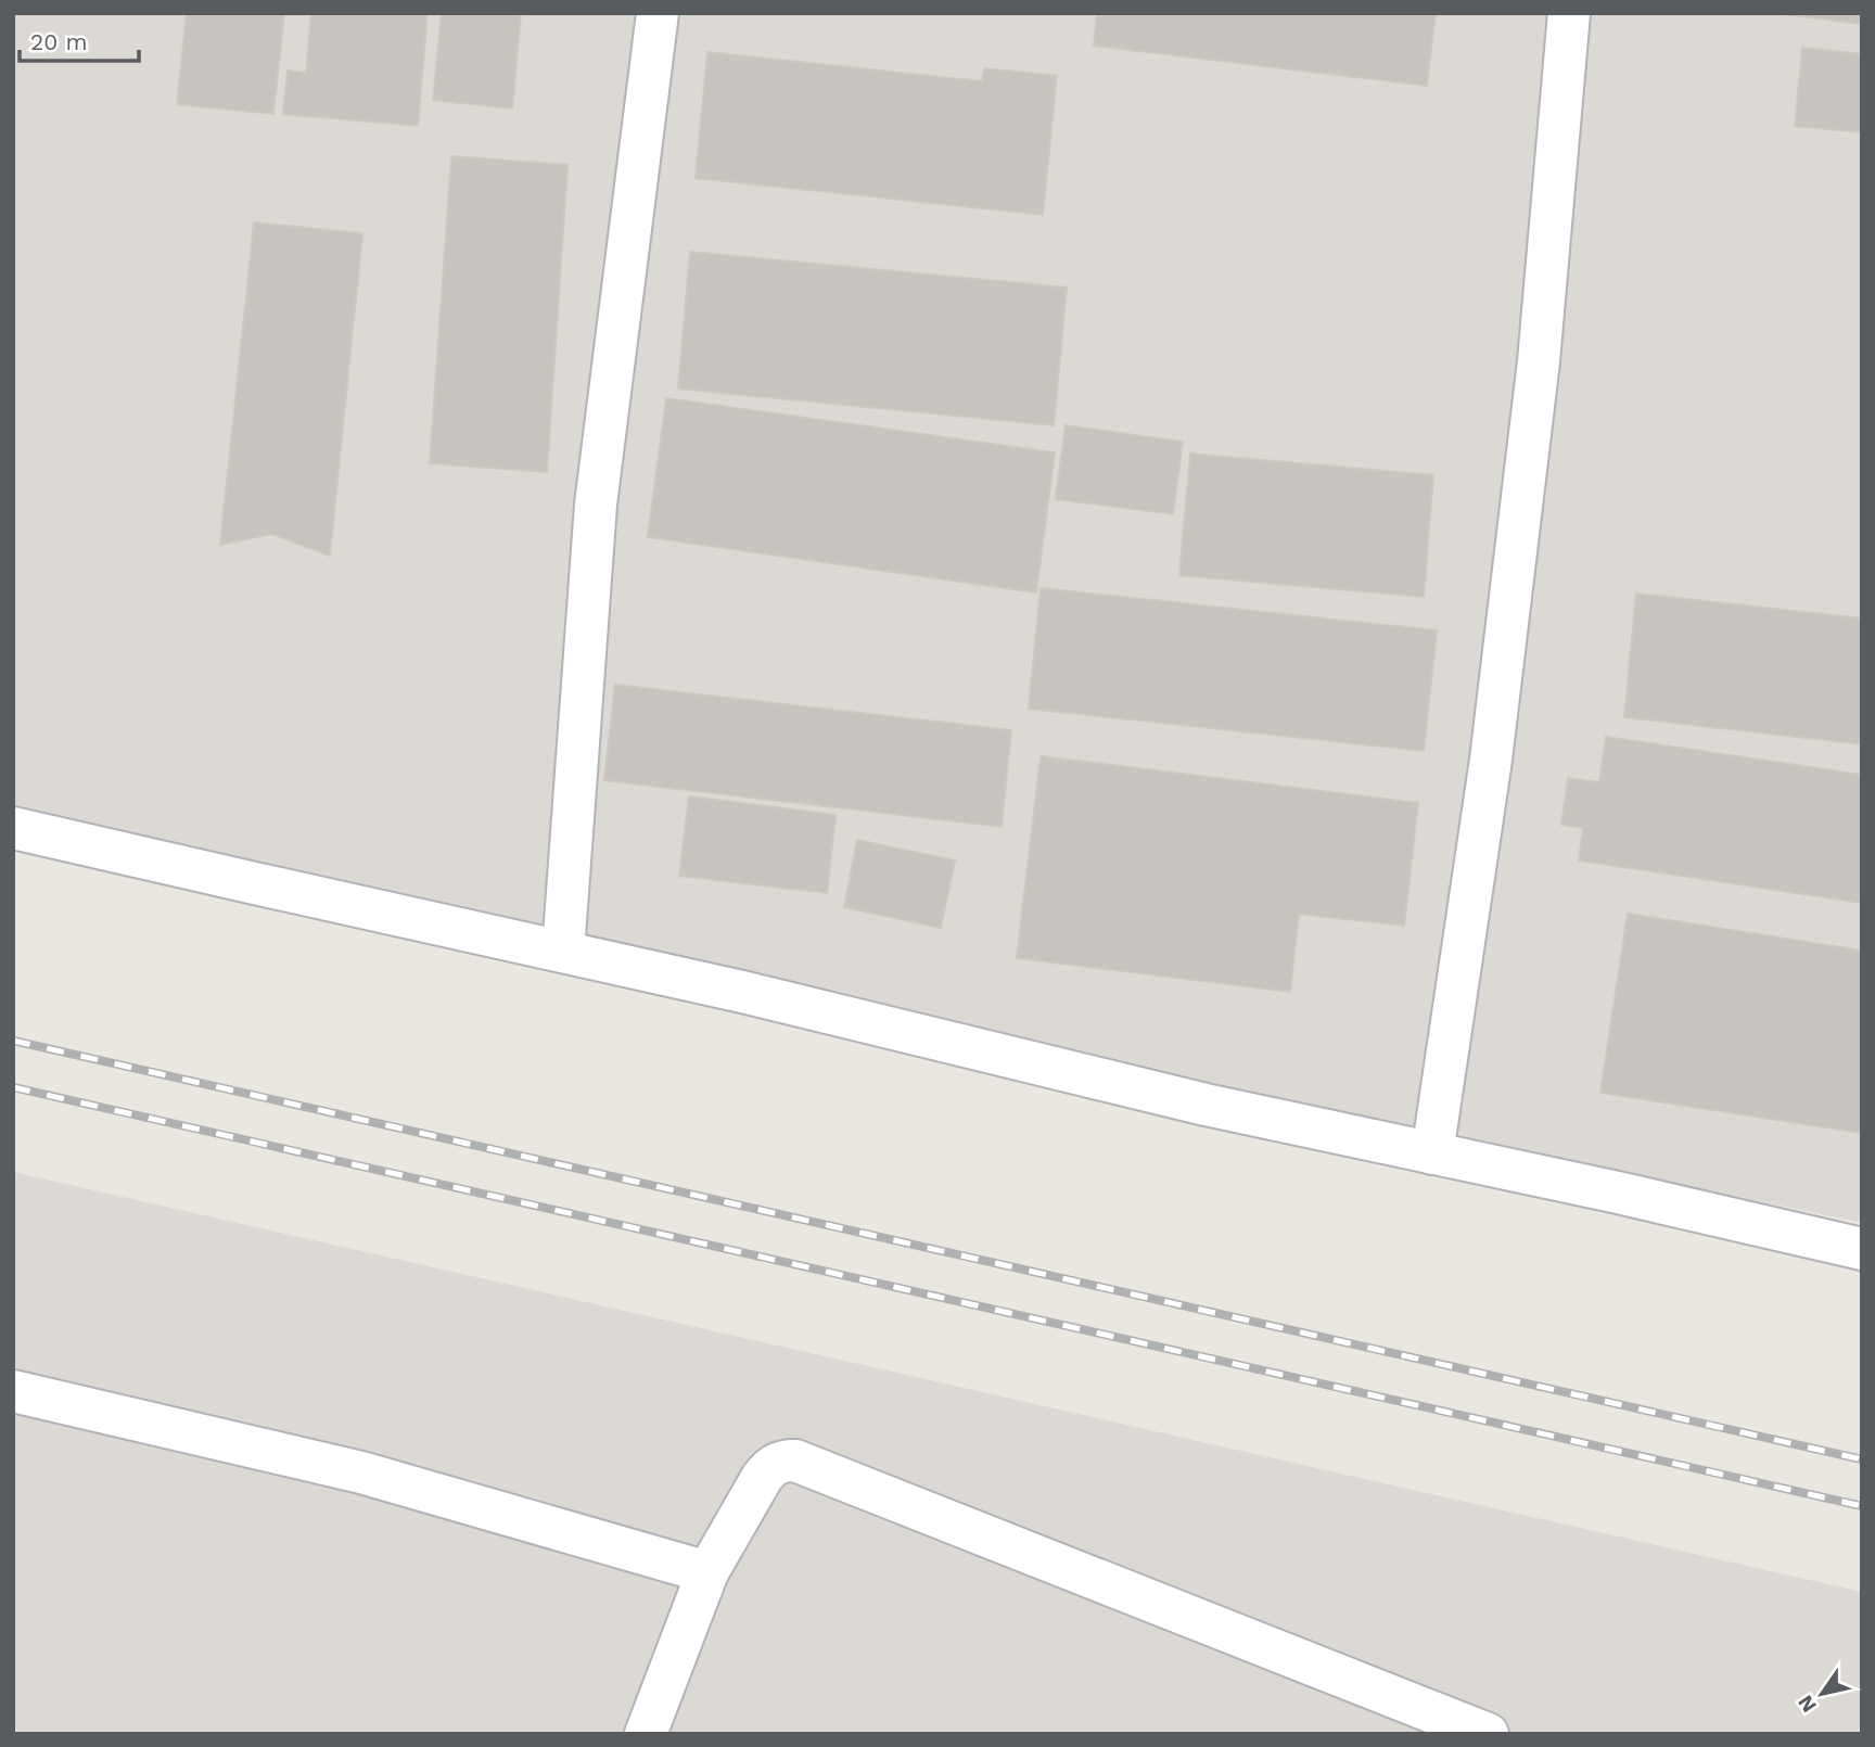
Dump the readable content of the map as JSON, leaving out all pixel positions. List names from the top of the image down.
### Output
{
  "scale_bar": "20 m",
  "north": "bottom left"
}
